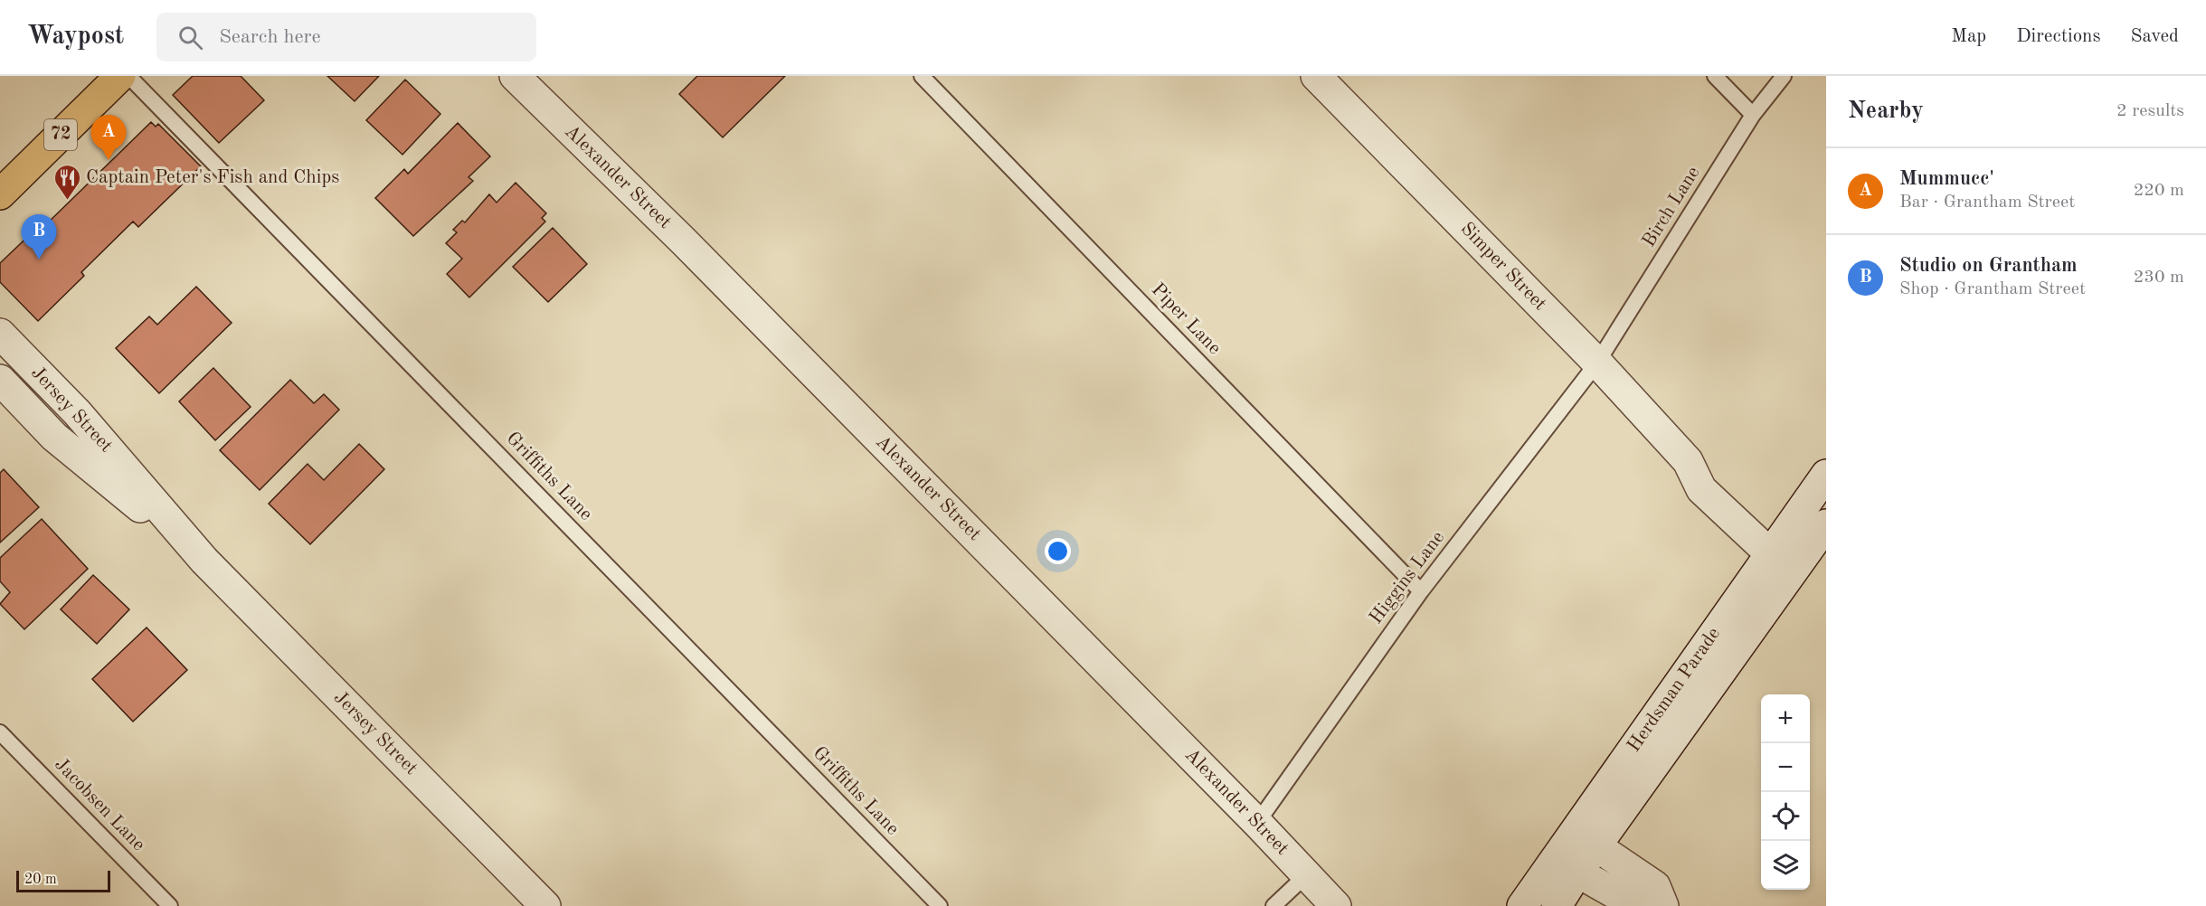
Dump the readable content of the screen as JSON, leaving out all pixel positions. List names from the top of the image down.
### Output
{
  "streets": {
    "main road": ["72"],
    "street": [
      "Alexander Street",
      "Simper Street",
      "Jersey Street",
      "Herdsman Parade"
    ],
    "lane": [
      "Birch Lane",
      "Piper Lane",
      "Griffiths Lane",
      "Higgins Lane",
      "Jacobsen Lane"
    ]
  },
  "crossings": [
    ["Alexander Street", "Higgins Lane"],
    ["Birch Lane", "Simper Street"],
    ["Birch Lane", "Higgins Lane"],
    ["Simper Street", "Higgins Lane"],
    ["Simper Street", "Herdsman Parade"],
    ["Piper Lane", "Higgins Lane"]
  ],
  "places": {
    "restaurant": ["Captain Peter's Fish and Chips"]
  },
  "scale_bar": "20 m",
  "page": {
    "header": "Waypost",
    "search": "Search here",
    "nav": ["Map", "Directions", "Saved"],
    "heading": ["Nearby", "2 results"],
    "pins": ["A", "B"],
    "list": [
      {
        "mark": "A",
        "name": "Mummucc'",
        "note": "Bar · Grantham Street",
        "value": "220 m"
      },
      {
        "mark": "B",
        "name": "Studio on Grantham",
        "note": "Shop · Grantham Street",
        "value": "230 m"
      }
    ],
    "map_buttons": ["+", "−"],
    "scale": "20 m"
  }
}
